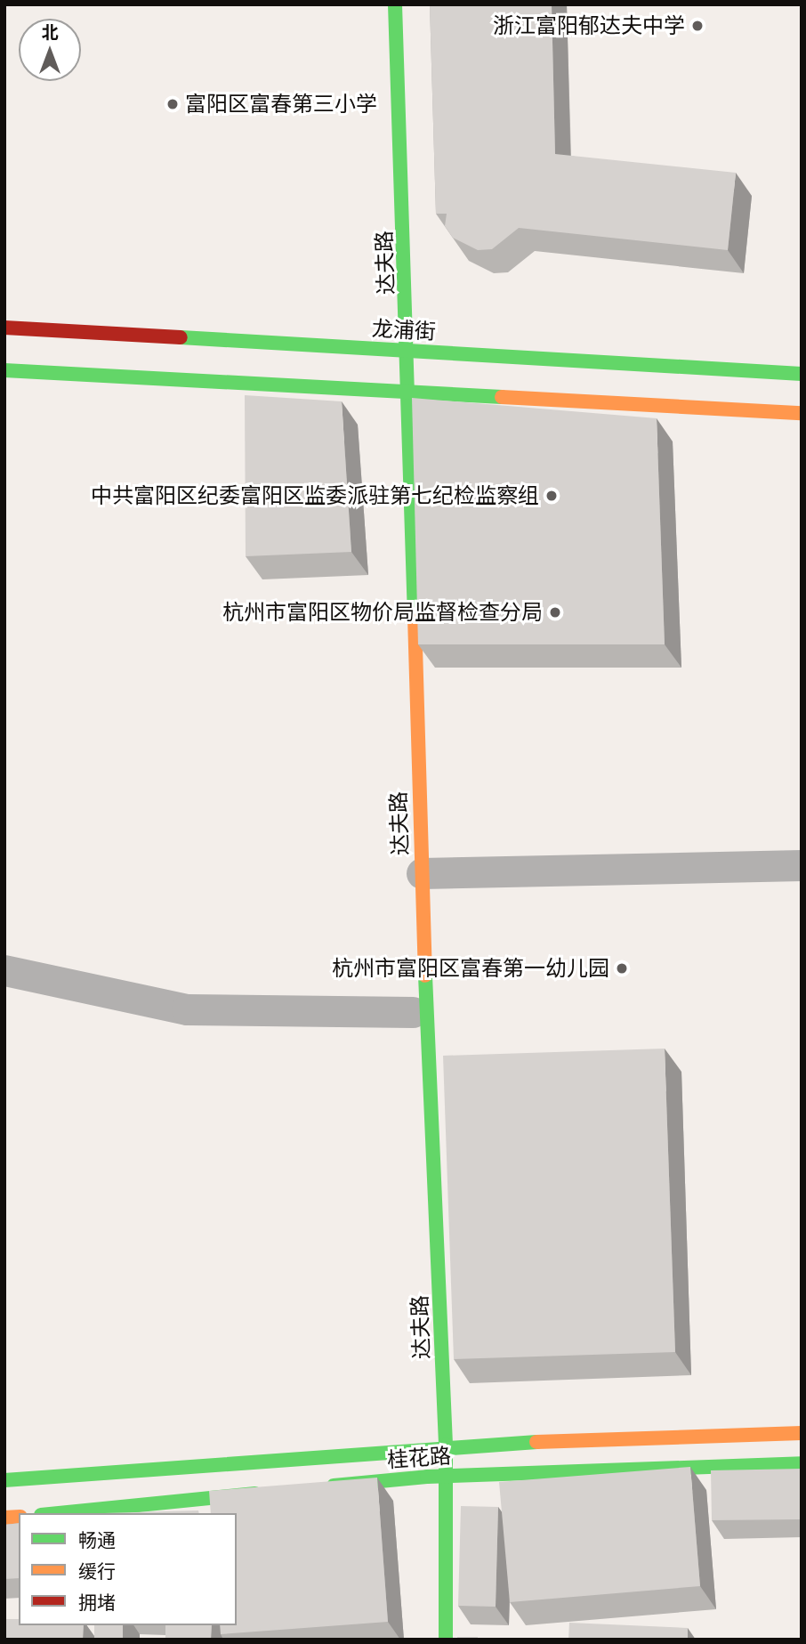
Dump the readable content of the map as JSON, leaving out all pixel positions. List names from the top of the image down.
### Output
{
  "streets": {
    "main road": ["达夫路", "龙浦街", "桂花路"]
  },
  "crossings": [
    ["达夫路", "龙浦街"],
    ["达夫路", "桂花路"]
  ],
  "places": [
    "浙江富阳郁达夫中学",
    "富阳区富春第三小学",
    "中共富阳区纪委富阳区监委派驻第七纪检监察组",
    "杭州市富阳区物价局监督检查分局",
    "杭州市富阳区富春第一幼儿园"
  ],
  "legend": ["畅通", "缓行", "拥堵"],
  "north": "top"
}
